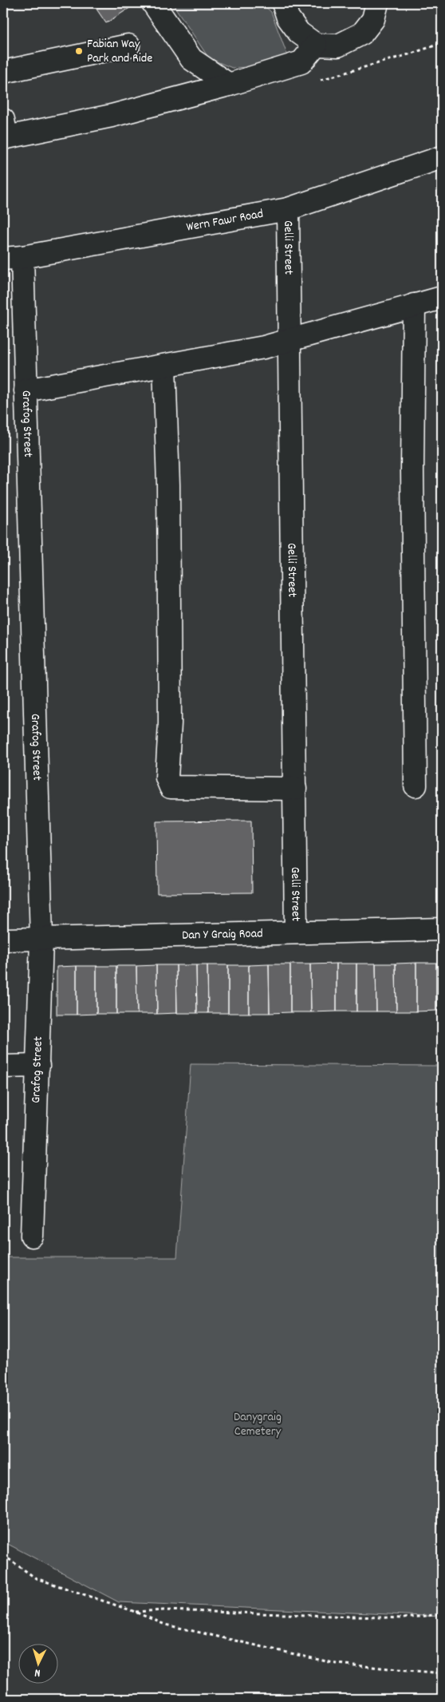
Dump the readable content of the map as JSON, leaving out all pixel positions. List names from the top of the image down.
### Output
{
  "streets": {
    "street": [
      "Wern Fawr Road",
      "Gelli Street",
      "Grafog Street",
      "Dan Y Graig Road"
    ]
  },
  "crossings": [
    ["Wern Fawr Road", "Gelli Street"],
    ["Wern Fawr Road", "Grafog Street"],
    ["Gelli Street", "Dan Y Graig Road"],
    ["Grafog Street", "Dan Y Graig Road"]
  ],
  "parks": ["Danygraig Cemetery"],
  "places": ["Fabian Way Park and Ride"],
  "north": "bottom"
}
